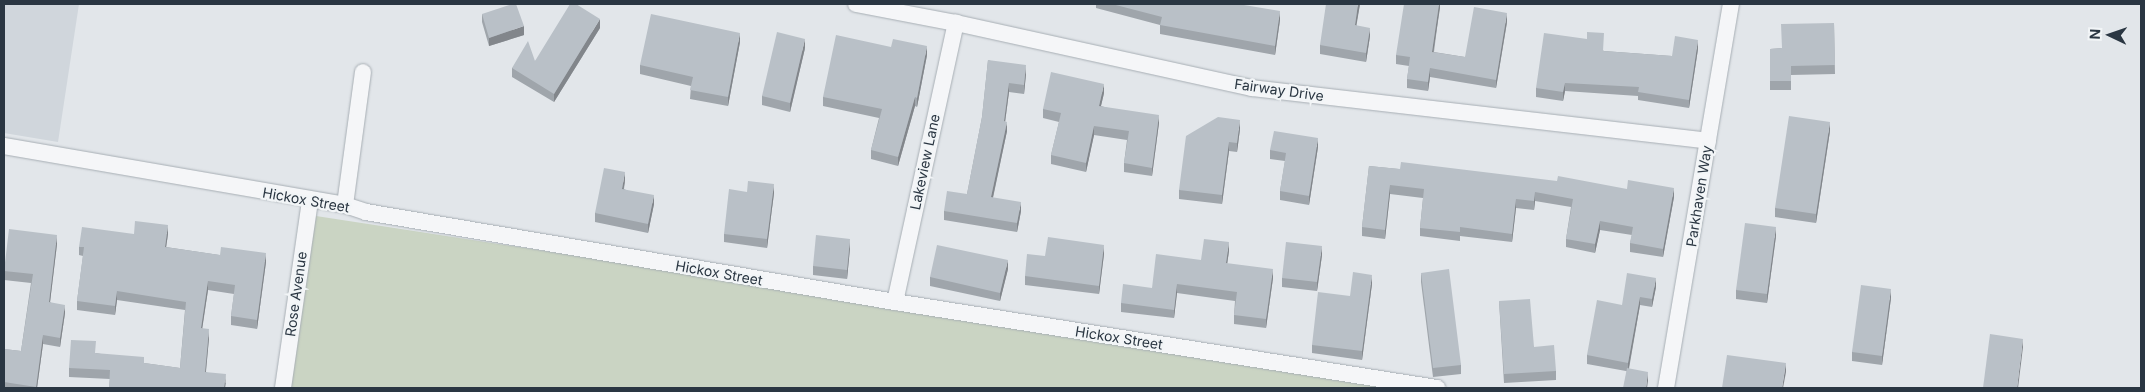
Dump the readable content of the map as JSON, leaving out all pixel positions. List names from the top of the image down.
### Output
{
  "streets": {
    "street": [
      "Fairway Drive",
      "Lakeview Lane",
      "Parkhaven Way",
      "Hickox Street",
      "Rose Avenue"
    ]
  },
  "crossings": [
    ["Fairway Drive", "Lakeview Lane"],
    ["Fairway Drive", "Parkhaven Way"],
    ["Lakeview Lane", "Hickox Street"],
    ["Hickox Street", "Rose Avenue"]
  ],
  "north": "left"
}
